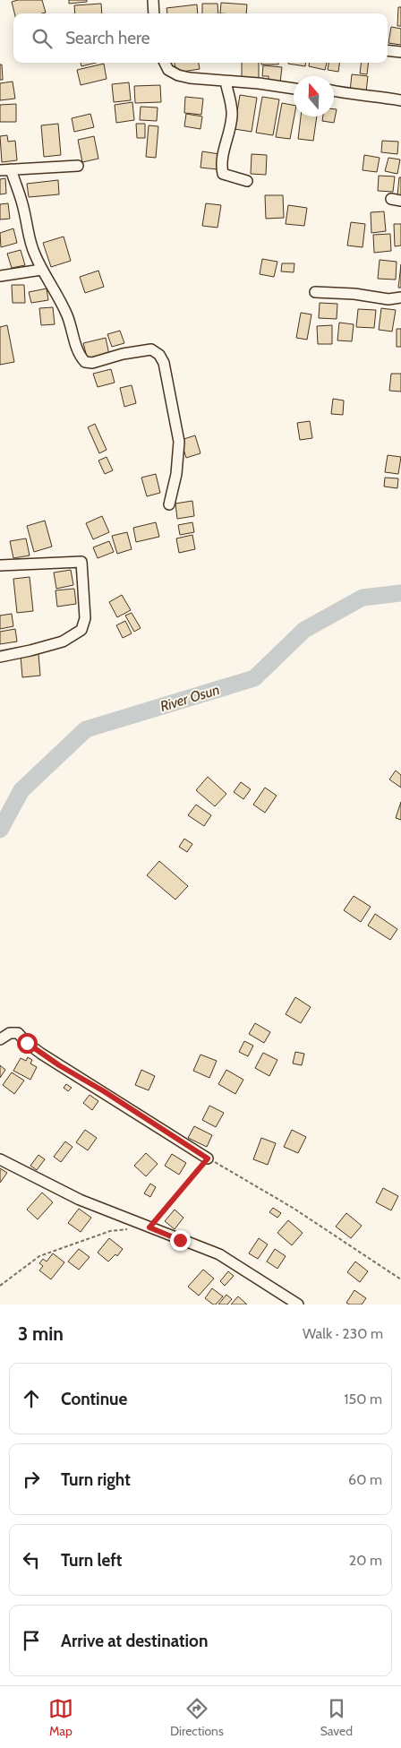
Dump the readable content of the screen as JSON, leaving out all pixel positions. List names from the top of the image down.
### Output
{
  "water": ["River Osun"],
  "north": "top",
  "page": {
    "search": "Search here",
    "heading": ["3 min", "Walk · 230 m"],
    "list": [
      ["Continue", "150 m"],
      ["Turn right", "60 m"],
      ["Turn left", "20 m"],
      "Arrive at destination"
    ],
    "nav": ["Map", "Directions", "Saved"]
  }
}
